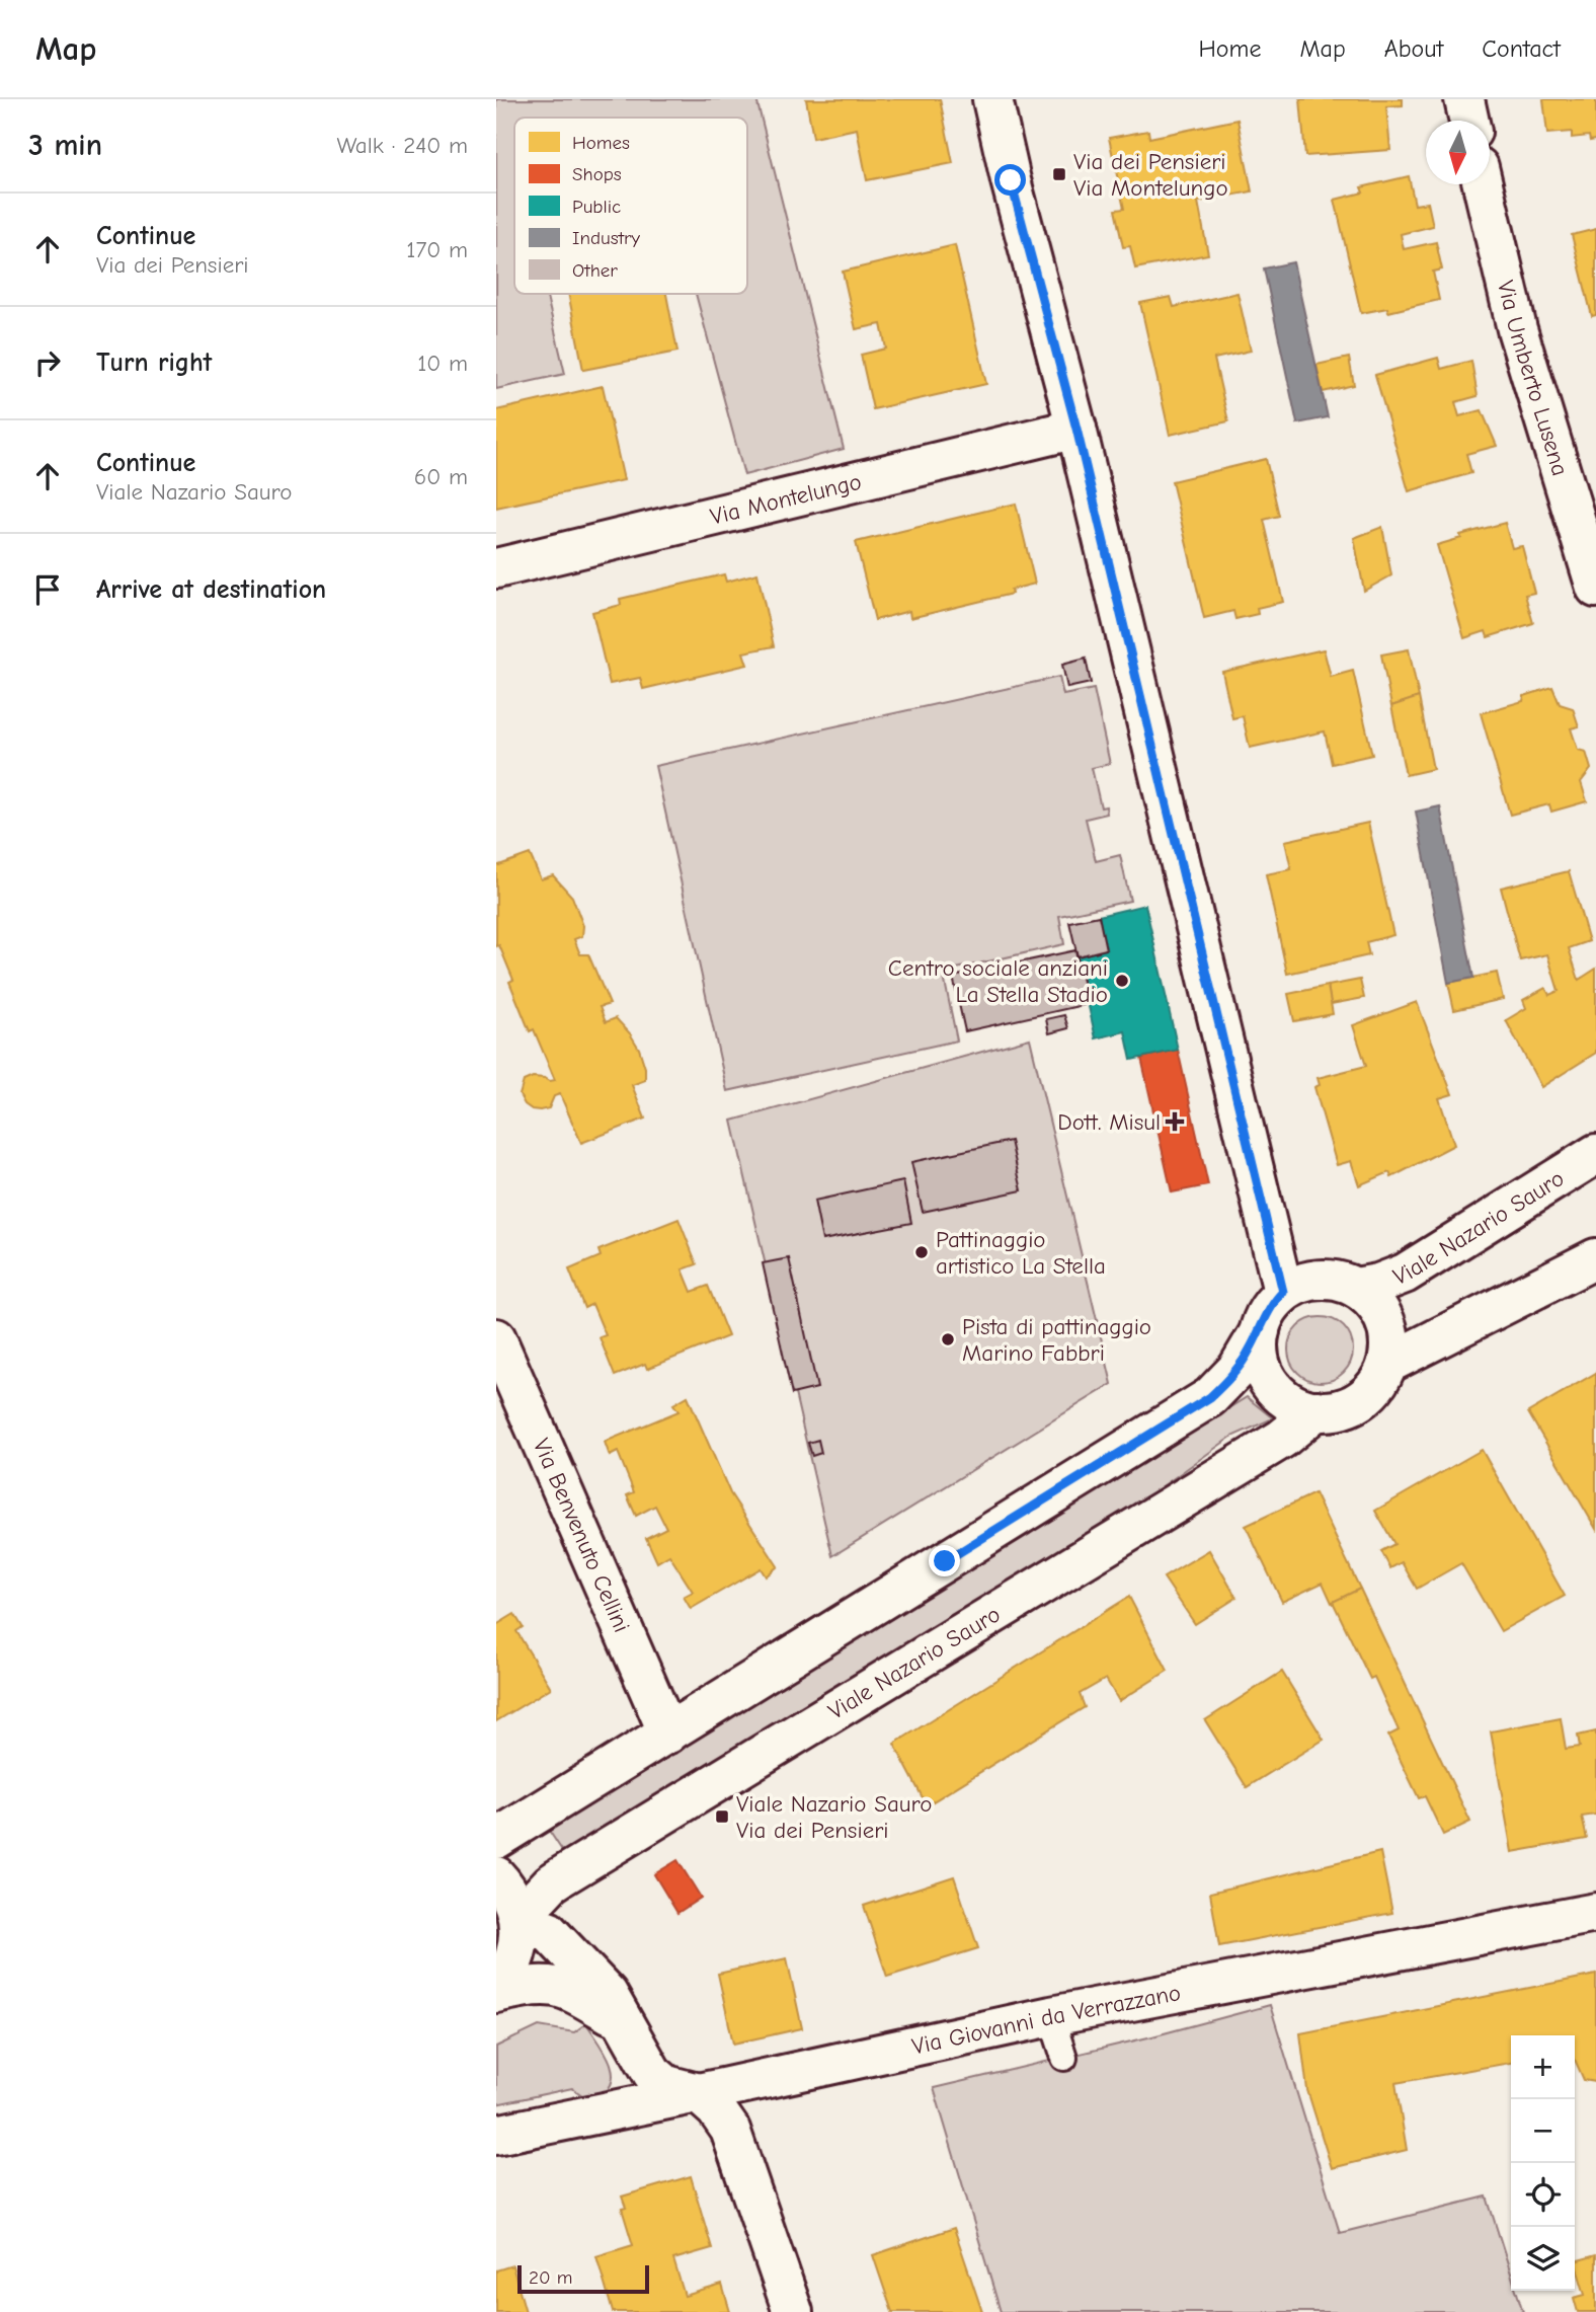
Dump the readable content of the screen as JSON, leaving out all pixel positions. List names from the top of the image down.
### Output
{
  "streets": {
    "street": [
      "Via Umberto Lusena",
      "Via Montelungo",
      "Viale Nazario Sauro",
      "Via Benvenuto Cellini",
      "Via Giovanni da Verrazzano"
    ]
  },
  "places": {
    "transit": ["Via dei Pensieri Via Montelungo", "Viale Nazario Sauro Via dei Pensieri"],
    "other": ["Centro sociale anziani La Stella Stadio", "Pattinaggio artistico La Stella", "Pista di pattinaggio Marino Fabbri"],
    "health": ["Dott. Misul"]
  },
  "legend": [
    "Homes",
    "Shops",
    "Public",
    "Industry",
    "Other"
  ],
  "scale_bar": "20 m",
  "north": "bottom",
  "page": {
    "header": "Map",
    "nav": [
      "Home",
      "Map",
      "About",
      "Contact"
    ],
    "heading": ["3 min", "Walk · 240 m"],
    "list": [
      ["Continue", "Via dei Pensieri", "170 m"],
      ["Turn right", "10 m"],
      ["Continue", "Viale Nazario Sauro", "60 m"],
      "Arrive at destination"
    ],
    "map_buttons": ["+", "−"],
    "scale": "20 m"
  }
}
